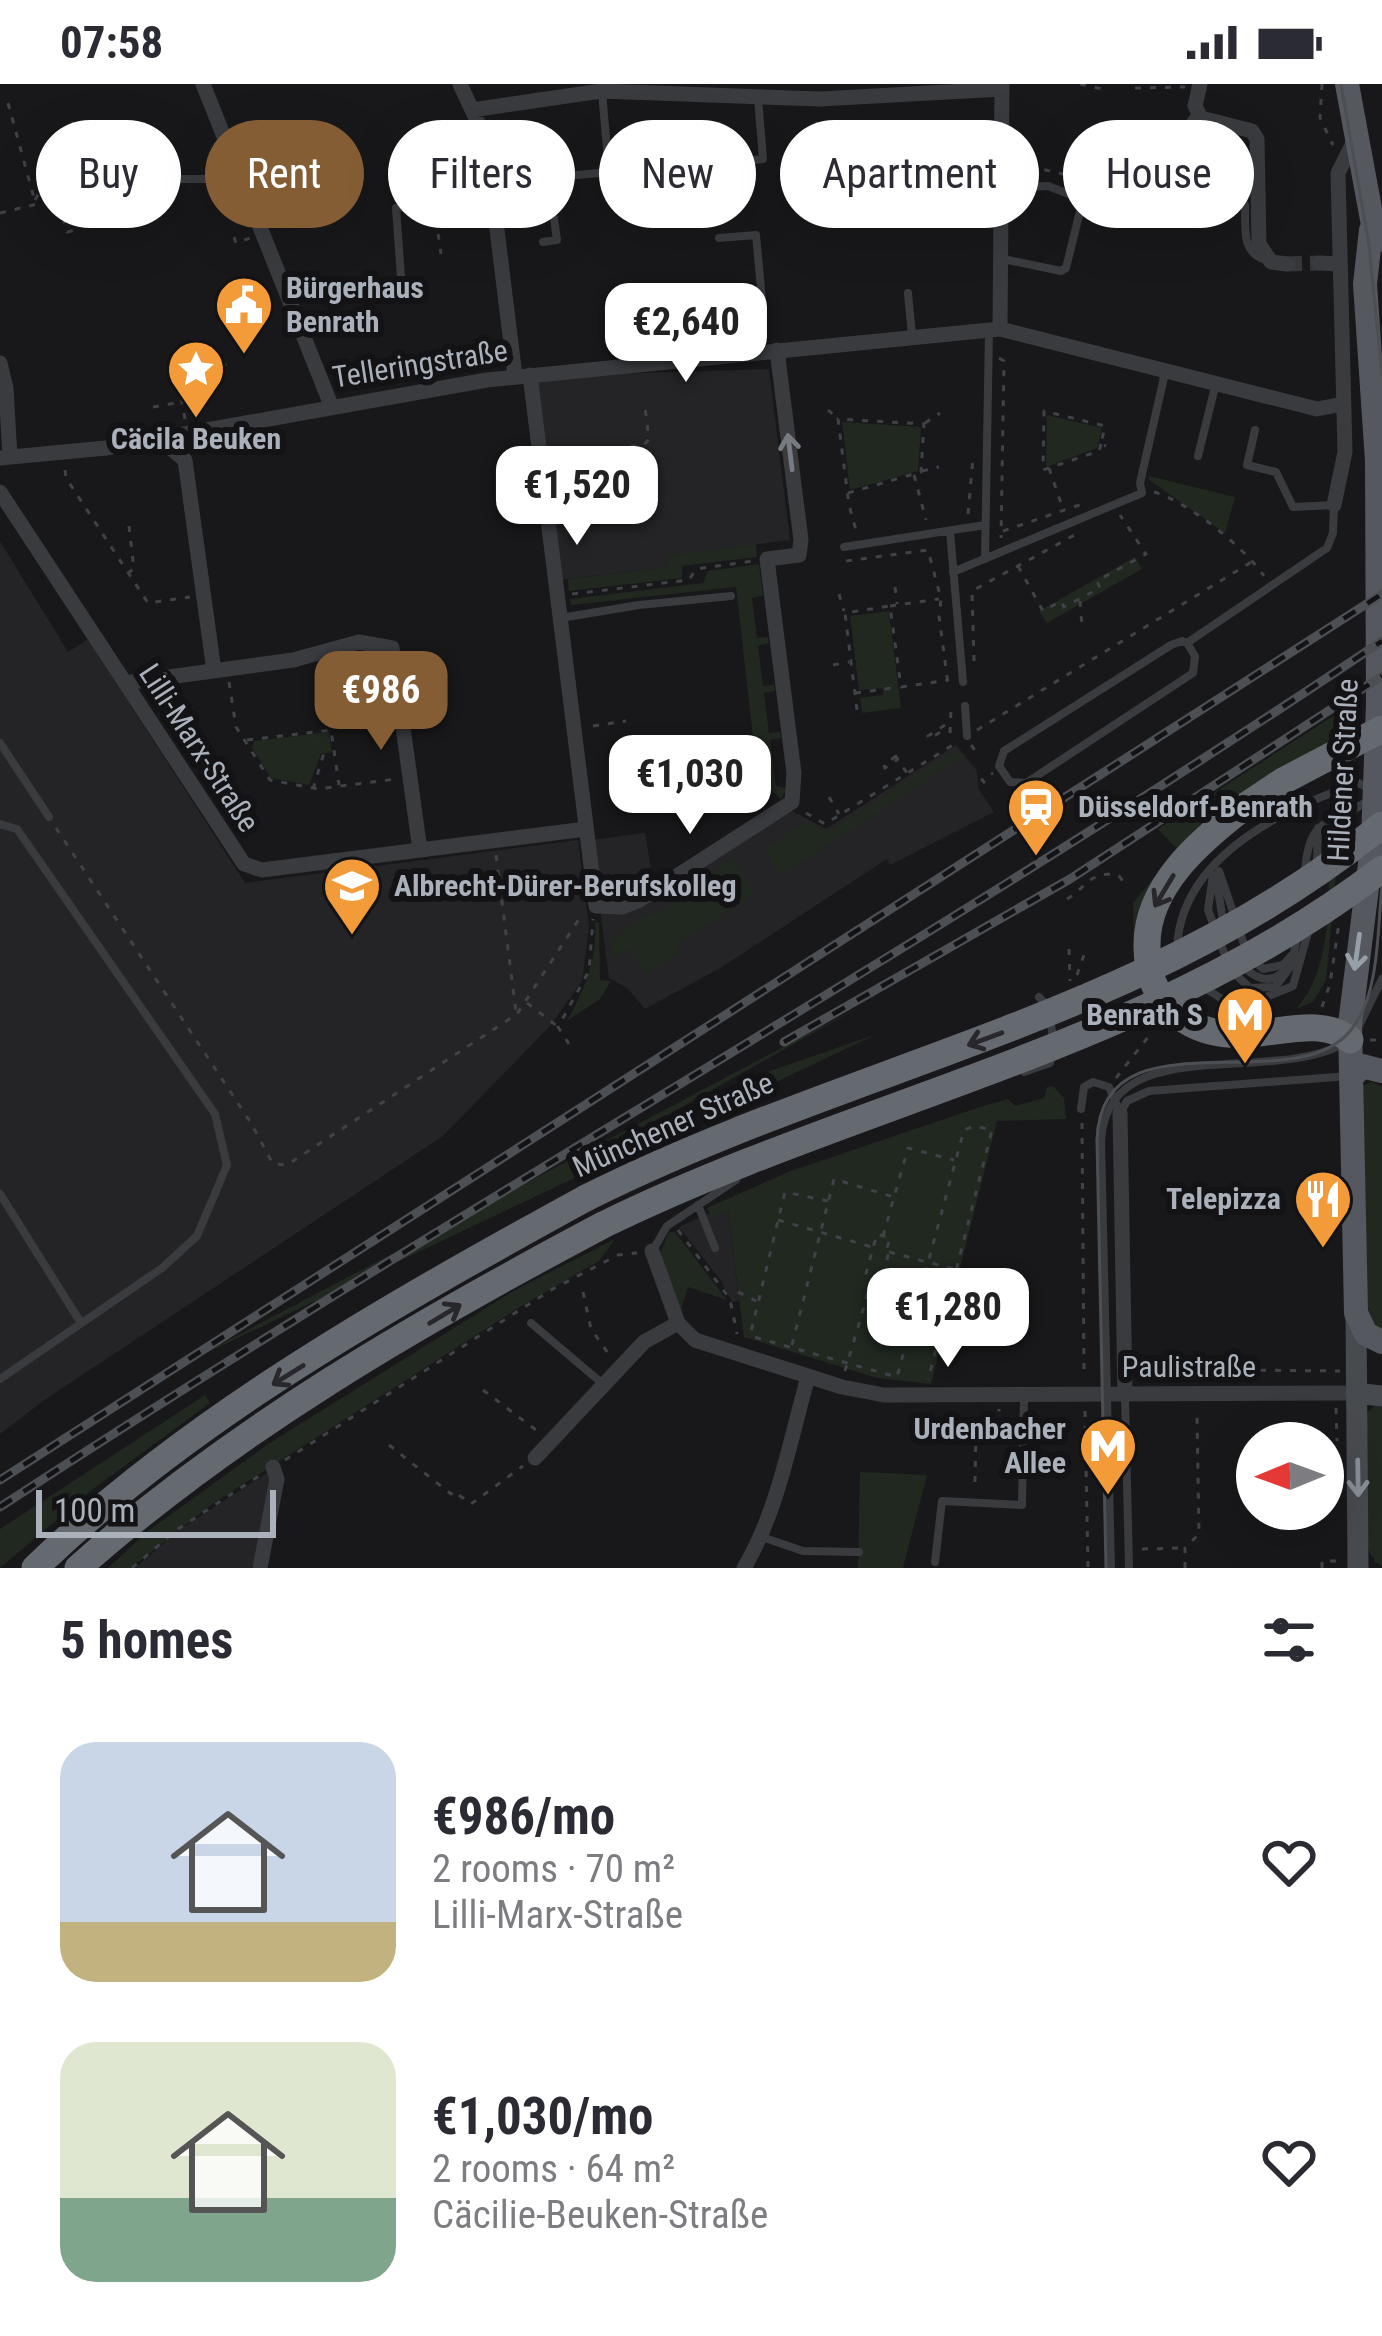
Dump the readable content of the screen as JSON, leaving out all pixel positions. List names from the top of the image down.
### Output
{
  "streets": {
    "highway": ["Münchener Straße"],
    "main road": ["Hildener Straße"],
    "street": ["Telleringstraße", "Lilli-Marx-Straße", "Paulistraße"]
  },
  "crossings": [
    ["Hildener Straße", "Paulistraße"]
  ],
  "places": {
    "public building": ["Bürgerhaus Benrath"],
    "place": ["Cäcila Beuken"],
    "station": ["Düsseldorf-Benrath"],
    "school or university": ["Albrecht-Dürer-Berufskolleg"],
    "metro station": ["Benrath S", "Urdenbacher Allee"],
    "restaurant": ["Telepizza"]
  },
  "scale_bar": "100 m",
  "north": "left",
  "page": {
    "status": "07:58",
    "chip": [
      "Buy",
      "Rent",
      "Filters",
      "New",
      "Apartment",
      "House"
    ],
    "price": [
      "€2,640",
      "€1,520",
      "€986",
      "€1,030",
      "€1,280"
    ],
    "scale": "100 m",
    "heading": "5 homes",
    "list": [
      {
        "name": "€986/mo",
        "note": "2 rooms · 70 m² · Lilli-Marx-Straße"
      },
      {
        "name": "€1,030/mo",
        "note": "2 rooms · 64 m² · Cäcilie-Beuken-Straße"
      }
    ]
  }
}
